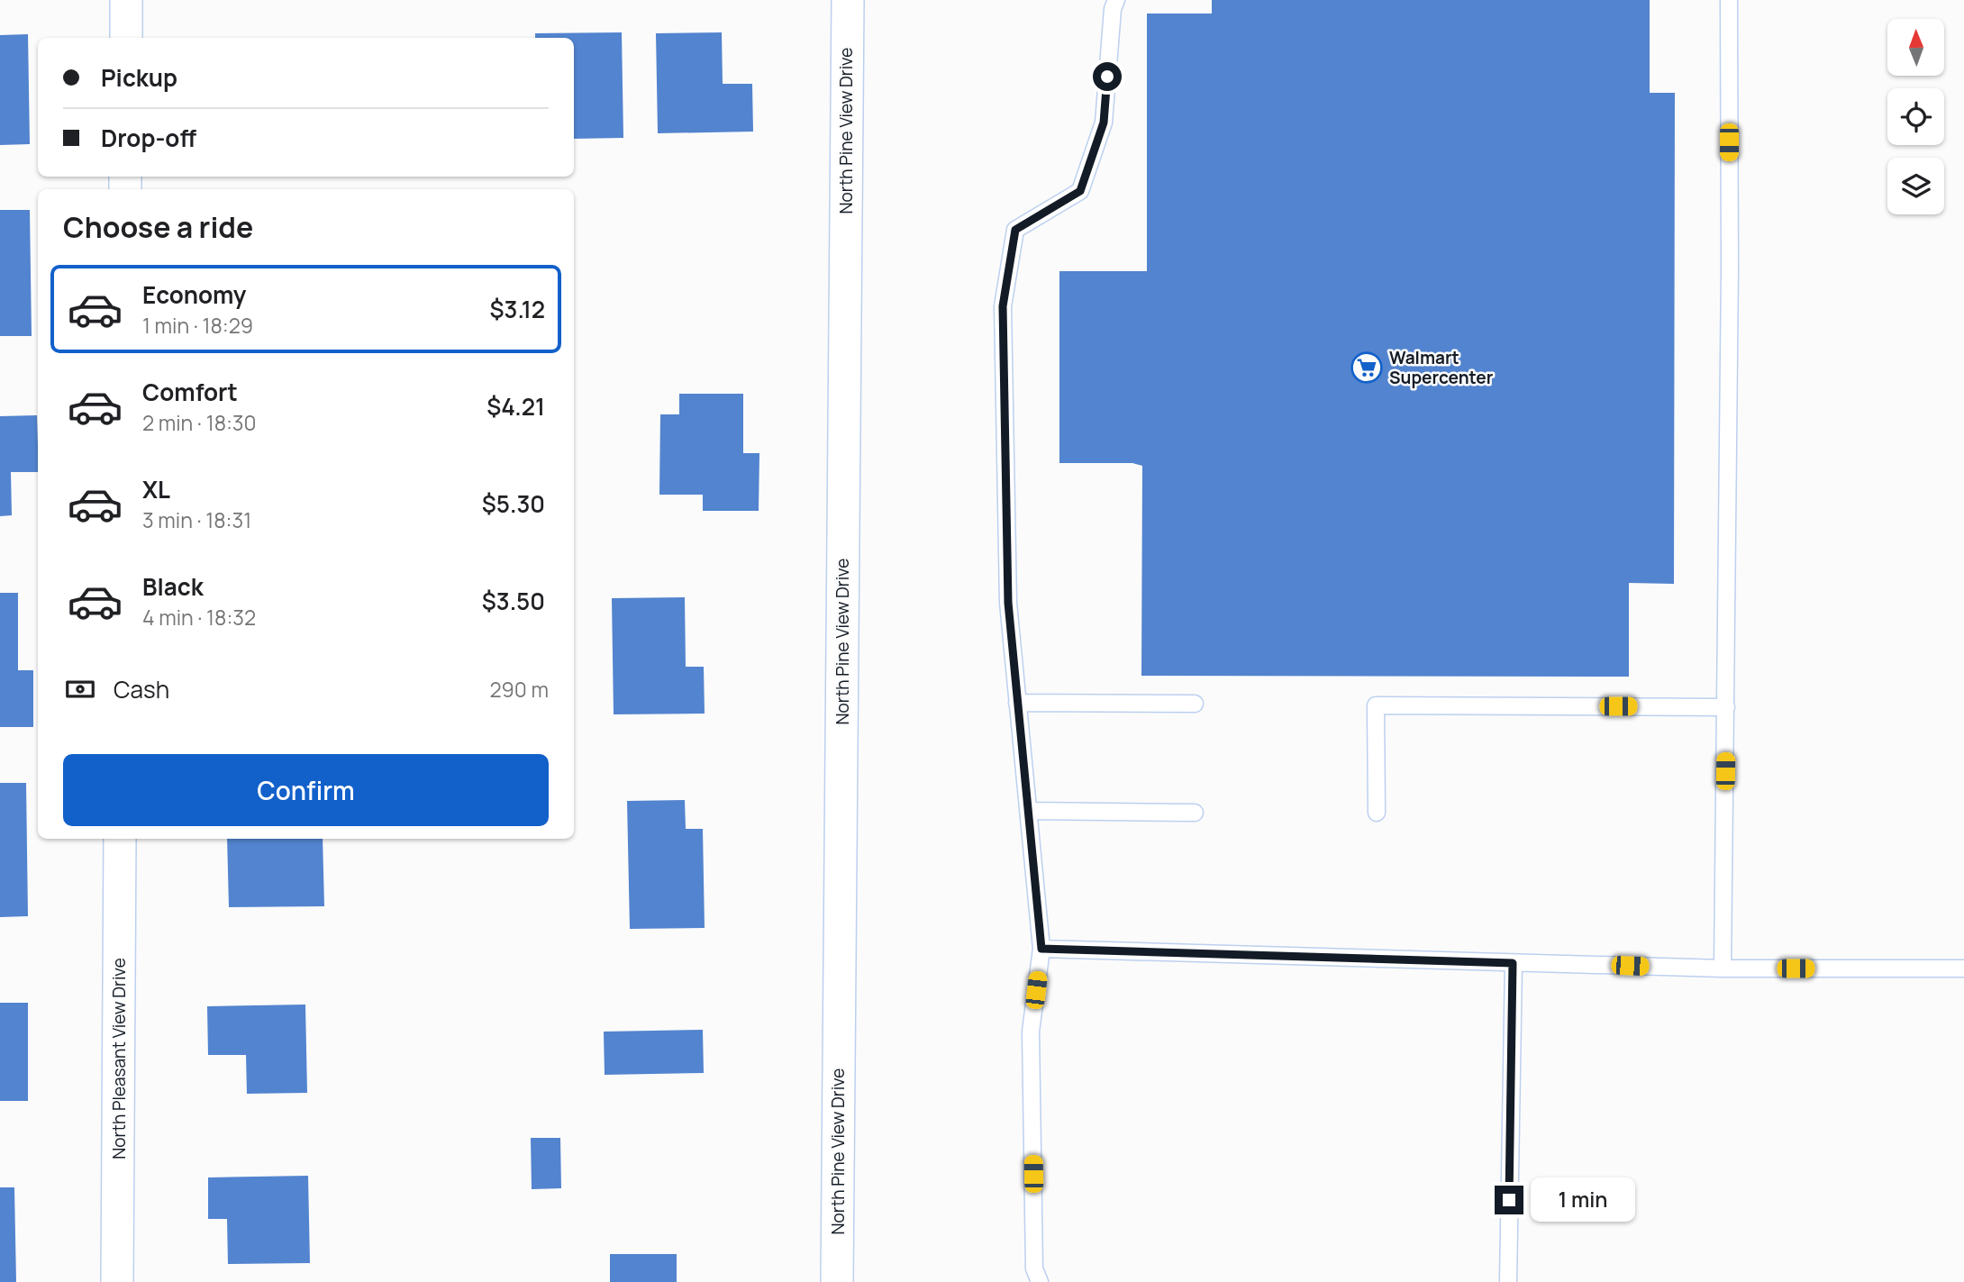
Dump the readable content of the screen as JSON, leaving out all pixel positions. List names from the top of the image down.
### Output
{
  "streets": {
    "street": ["North Pine View Drive", "North Pleasant View Drive"]
  },
  "places": {
    "supermarket": ["Walmart Supercenter"]
  },
  "north": "top",
  "page": {
    "banner": ["Pickup", "Drop-off"],
    "heading": "Choose a ride",
    "list": [
      {
        "name": "Economy",
        "note": "1 min · 18:29",
        "value": "$3.12"
      },
      {
        "name": "Comfort",
        "note": "2 min · 18:30",
        "value": "$4.21"
      },
      {
        "name": "XL",
        "note": "3 min · 18:31",
        "value": "$5.30"
      },
      {
        "name": "Black",
        "note": "4 min · 18:32",
        "value": "$3.50"
      }
    ],
    "pay": ["Cash", "290 m"],
    "buttons": "Confirm",
    "bubble": "1 min"
  }
}
